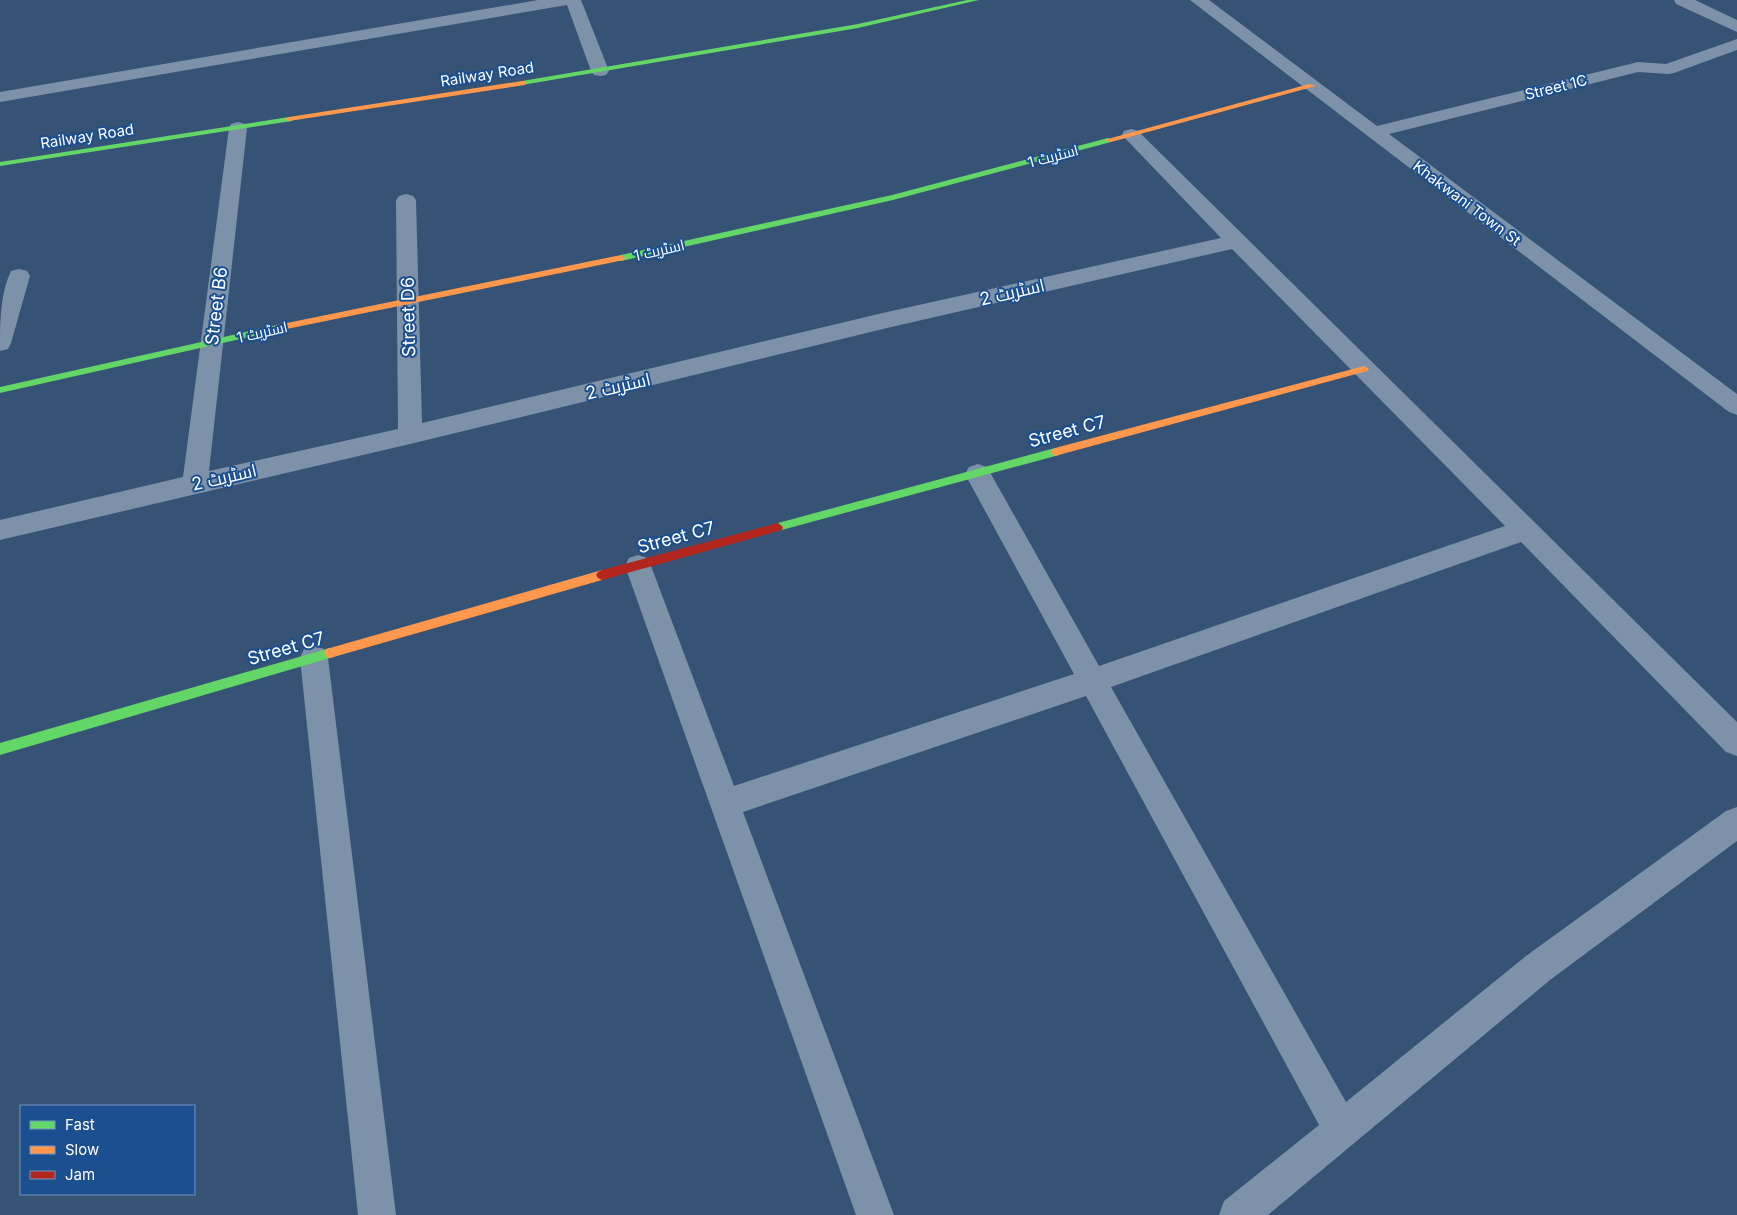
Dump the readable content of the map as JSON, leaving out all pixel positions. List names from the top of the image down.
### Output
{
  "streets": {
    "street": [
      "Railway Road",
      "Street 1C",
      "اسٹریٹ 1",
      "Khakwani Town St",
      "اسٹریٹ 2",
      "Street B6",
      "Street D6",
      "Street C7"
    ]
  },
  "crossings": [
    ["Railway Road", "Street B6"],
    ["Street 1C", "Khakwani Town St"],
    ["اسٹریٹ 1", "Khakwani Town St"],
    ["اسٹریٹ 1", "Street B6"],
    ["اسٹریٹ 1", "Street D6"],
    ["اسٹریٹ 2", "Street B6"],
    ["اسٹریٹ 2", "Street D6"]
  ],
  "legend": ["Fast", "Slow", "Jam"]
}
